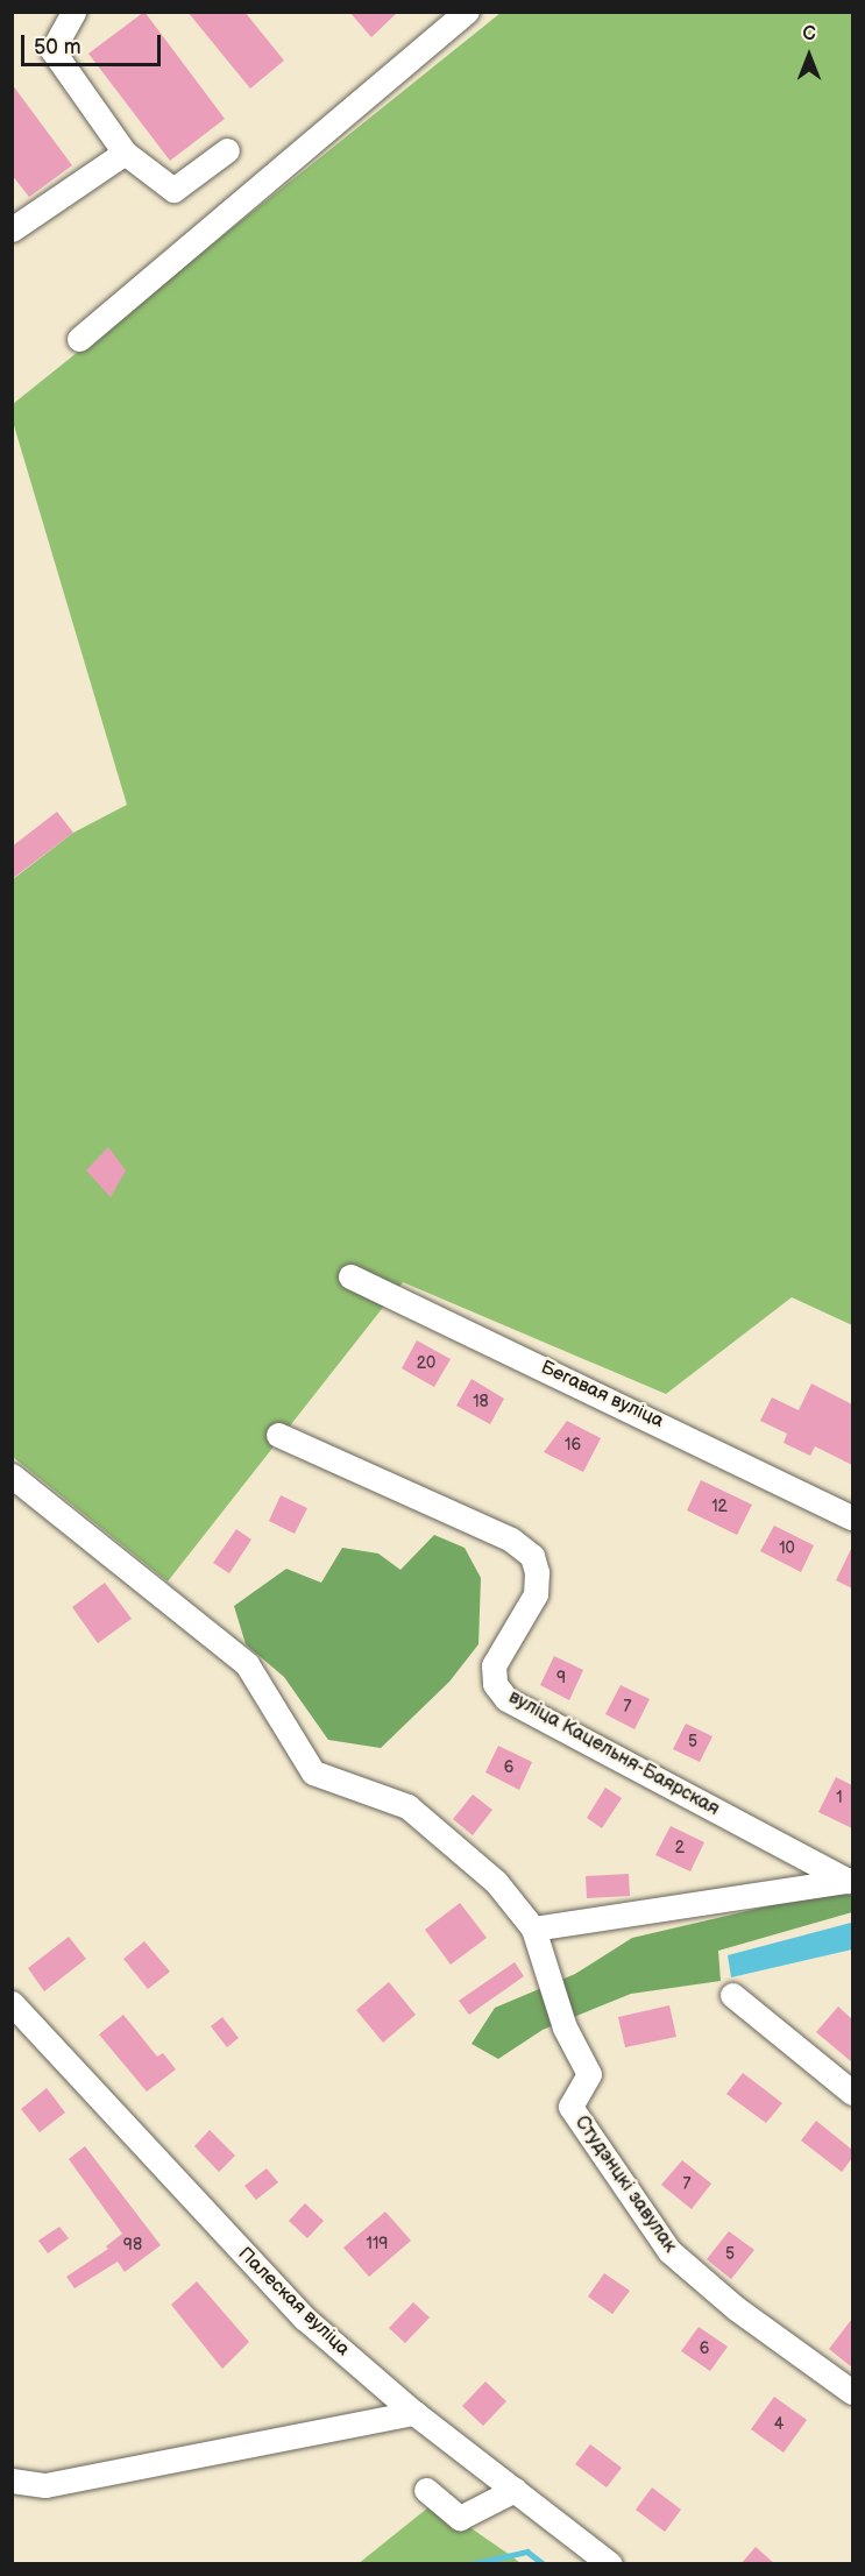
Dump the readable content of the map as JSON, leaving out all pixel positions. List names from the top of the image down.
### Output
{
  "streets": {
    "street": [
      "Бегавая вуліца",
      "вуліца Кацельня-Баярская",
      "Студэнцкі завулак",
      "Палеская вуліца"
    ]
  },
  "house_numbers": [
    "20",
    "18",
    "16",
    "12",
    "10",
    "9",
    "7",
    "5",
    "6",
    "1",
    "2",
    "7",
    "119",
    "98",
    "5",
    "6",
    "4"
  ],
  "scale_bar": "50 m",
  "north": "top"
}
